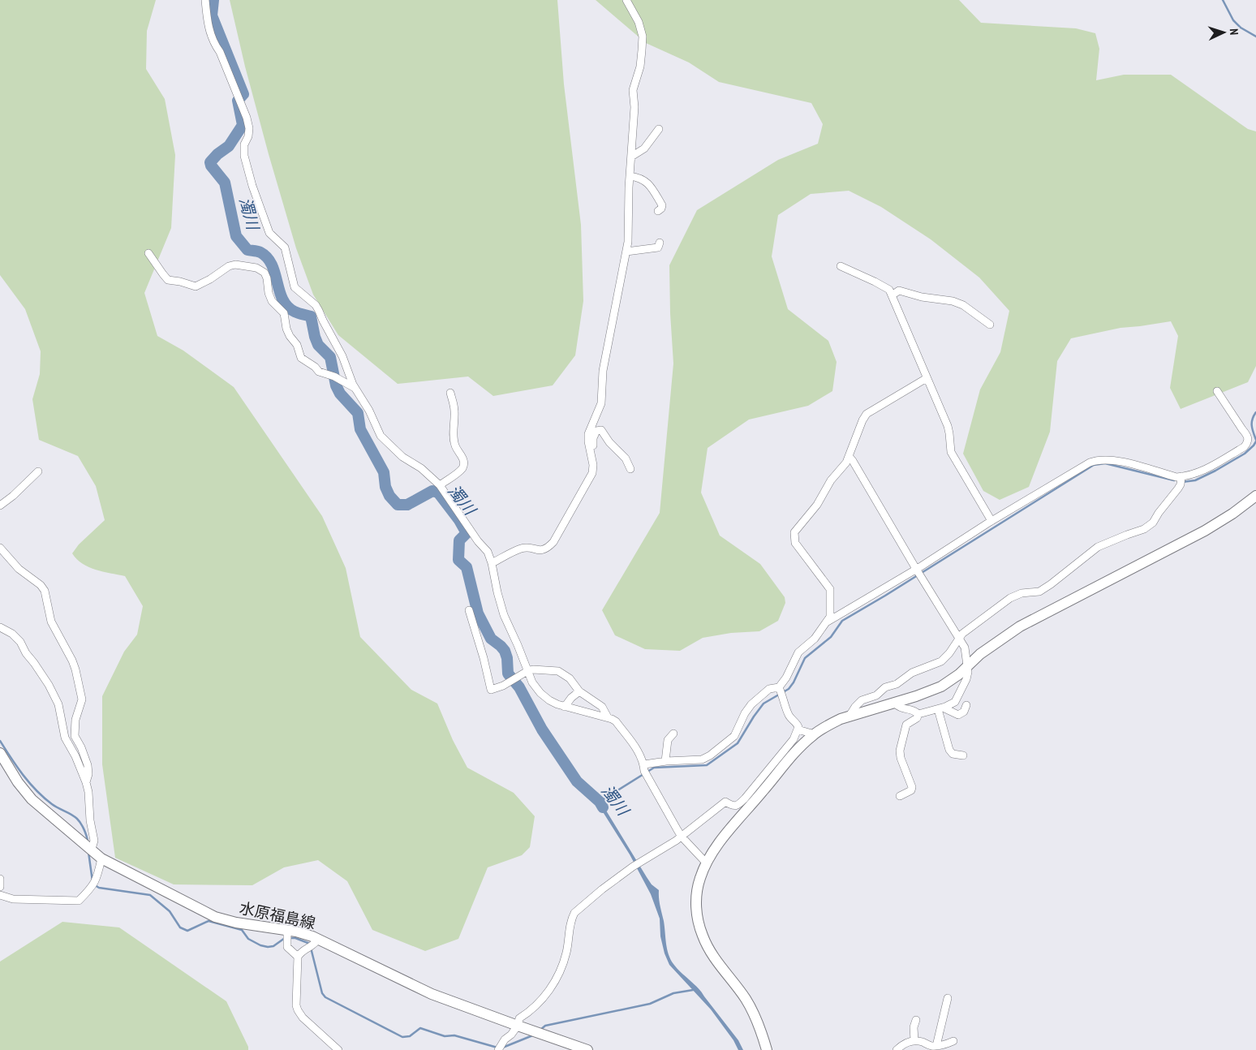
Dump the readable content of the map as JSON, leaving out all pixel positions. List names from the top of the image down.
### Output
{
  "streets": {
    "street": ["水原福島線"]
  },
  "water": ["濁川"],
  "north": "right"
}
